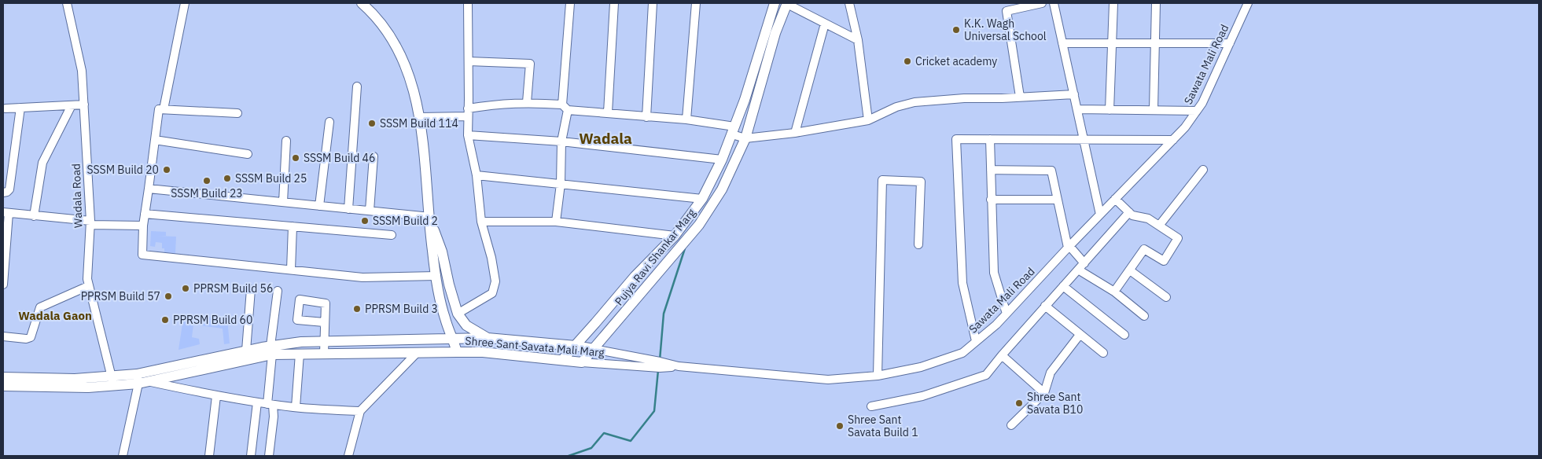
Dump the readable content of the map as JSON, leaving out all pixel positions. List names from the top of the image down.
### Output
{
  "streets": {
    "main road": ["Pujya Ravi Shankar Marg", "Shree Sant Savata Mali Marg"],
    "street": ["Sawata Mali Road", "Wadala Road"]
  },
  "crossings": [
    ["Sawata Mali Road", "Pujya Ravi Shankar Marg"],
    ["Sawata Mali Road", "Shree Sant Savata Mali Marg"],
    ["Pujya Ravi Shankar Marg", "Shree Sant Savata Mali Marg"]
  ],
  "districts": ["Wadala", "Wadala Gaon"],
  "places": [
    "K.K. Wagh Universal School",
    "Cricket academy",
    "SSSM Build 114",
    "SSSM Build 46",
    "SSSM Build 20",
    "SSSM Build 25",
    "SSSM Build 23",
    "SSSM Build 2",
    "PPRSM Build 56",
    "PPRSM Build 57",
    "PPRSM Build 3",
    "PPRSM Build 60",
    "Shree Sant Savata B10",
    "Shree Sant Savata Build 1"
  ]
}
